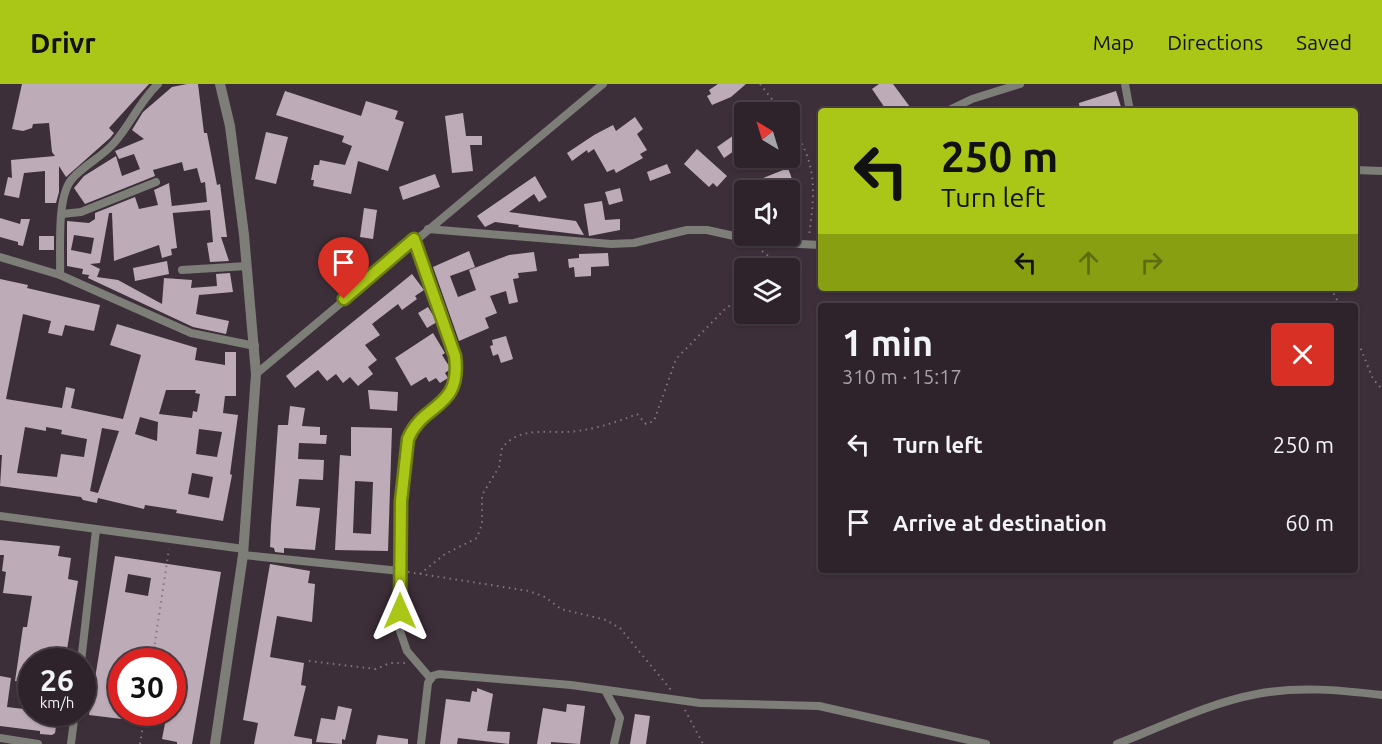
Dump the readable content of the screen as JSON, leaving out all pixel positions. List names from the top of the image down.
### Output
{
  "north": "top left",
  "page": {
    "header": "Drivr",
    "nav": ["Map", "Directions", "Saved"],
    "turn": ["250 m", "Turn left"],
    "heading": ["1 min", "310 m · 15:17"],
    "list": [
      {
        "name": "Turn left",
        "value": "250 m"
      },
      {
        "name": "Arrive at destination",
        "value": "60 m"
      }
    ],
    "speed": "26 km/h",
    "limit": "30"
  }
}
